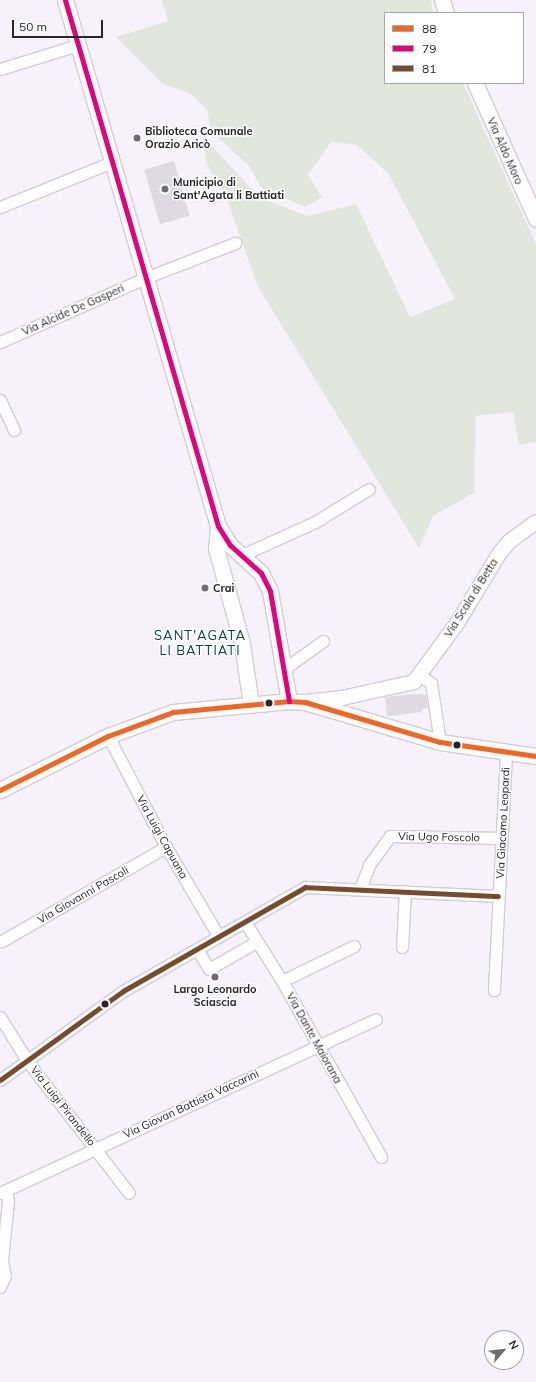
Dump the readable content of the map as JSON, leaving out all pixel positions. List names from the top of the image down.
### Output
{
  "streets": {
    "main road": ["Via Aldo Moro"],
    "street": [
      "Via Alcide De Gasperi",
      "Via Scala di Betta",
      "Via Giacomo Leopardi",
      "Via Luigi Capuana",
      "Via Ugo Foscolo",
      "Via Giovanni Pascoli",
      "Via Dante Maiorana",
      "Via Giovan Battista Vaccarini",
      "Via Luigi Pirandello"
    ]
  },
  "crossings": [
    ["Via Giacomo Leopardi", "Via Ugo Foscolo"],
    ["Via Luigi Capuana", "Via Giovanni Pascoli"],
    ["Via Dante Maiorana", "Via Giovan Battista Vaccarini"],
    ["Via Giovan Battista Vaccarini", "Via Luigi Pirandello"]
  ],
  "districts": ["SANT'AGATA LI BATTIATI"],
  "places": [
    "Biblioteca Comunale Orazio Aricò",
    "Municipio di Sant'Agata li Battiati",
    "Crai",
    "Largo Leonardo Sciascia"
  ],
  "lines": ["transit line 79", "transit line 88", "transit line 81"],
  "legend": ["88", "79", "81"],
  "scale_bar": "50 m",
  "north": "top right"
}
